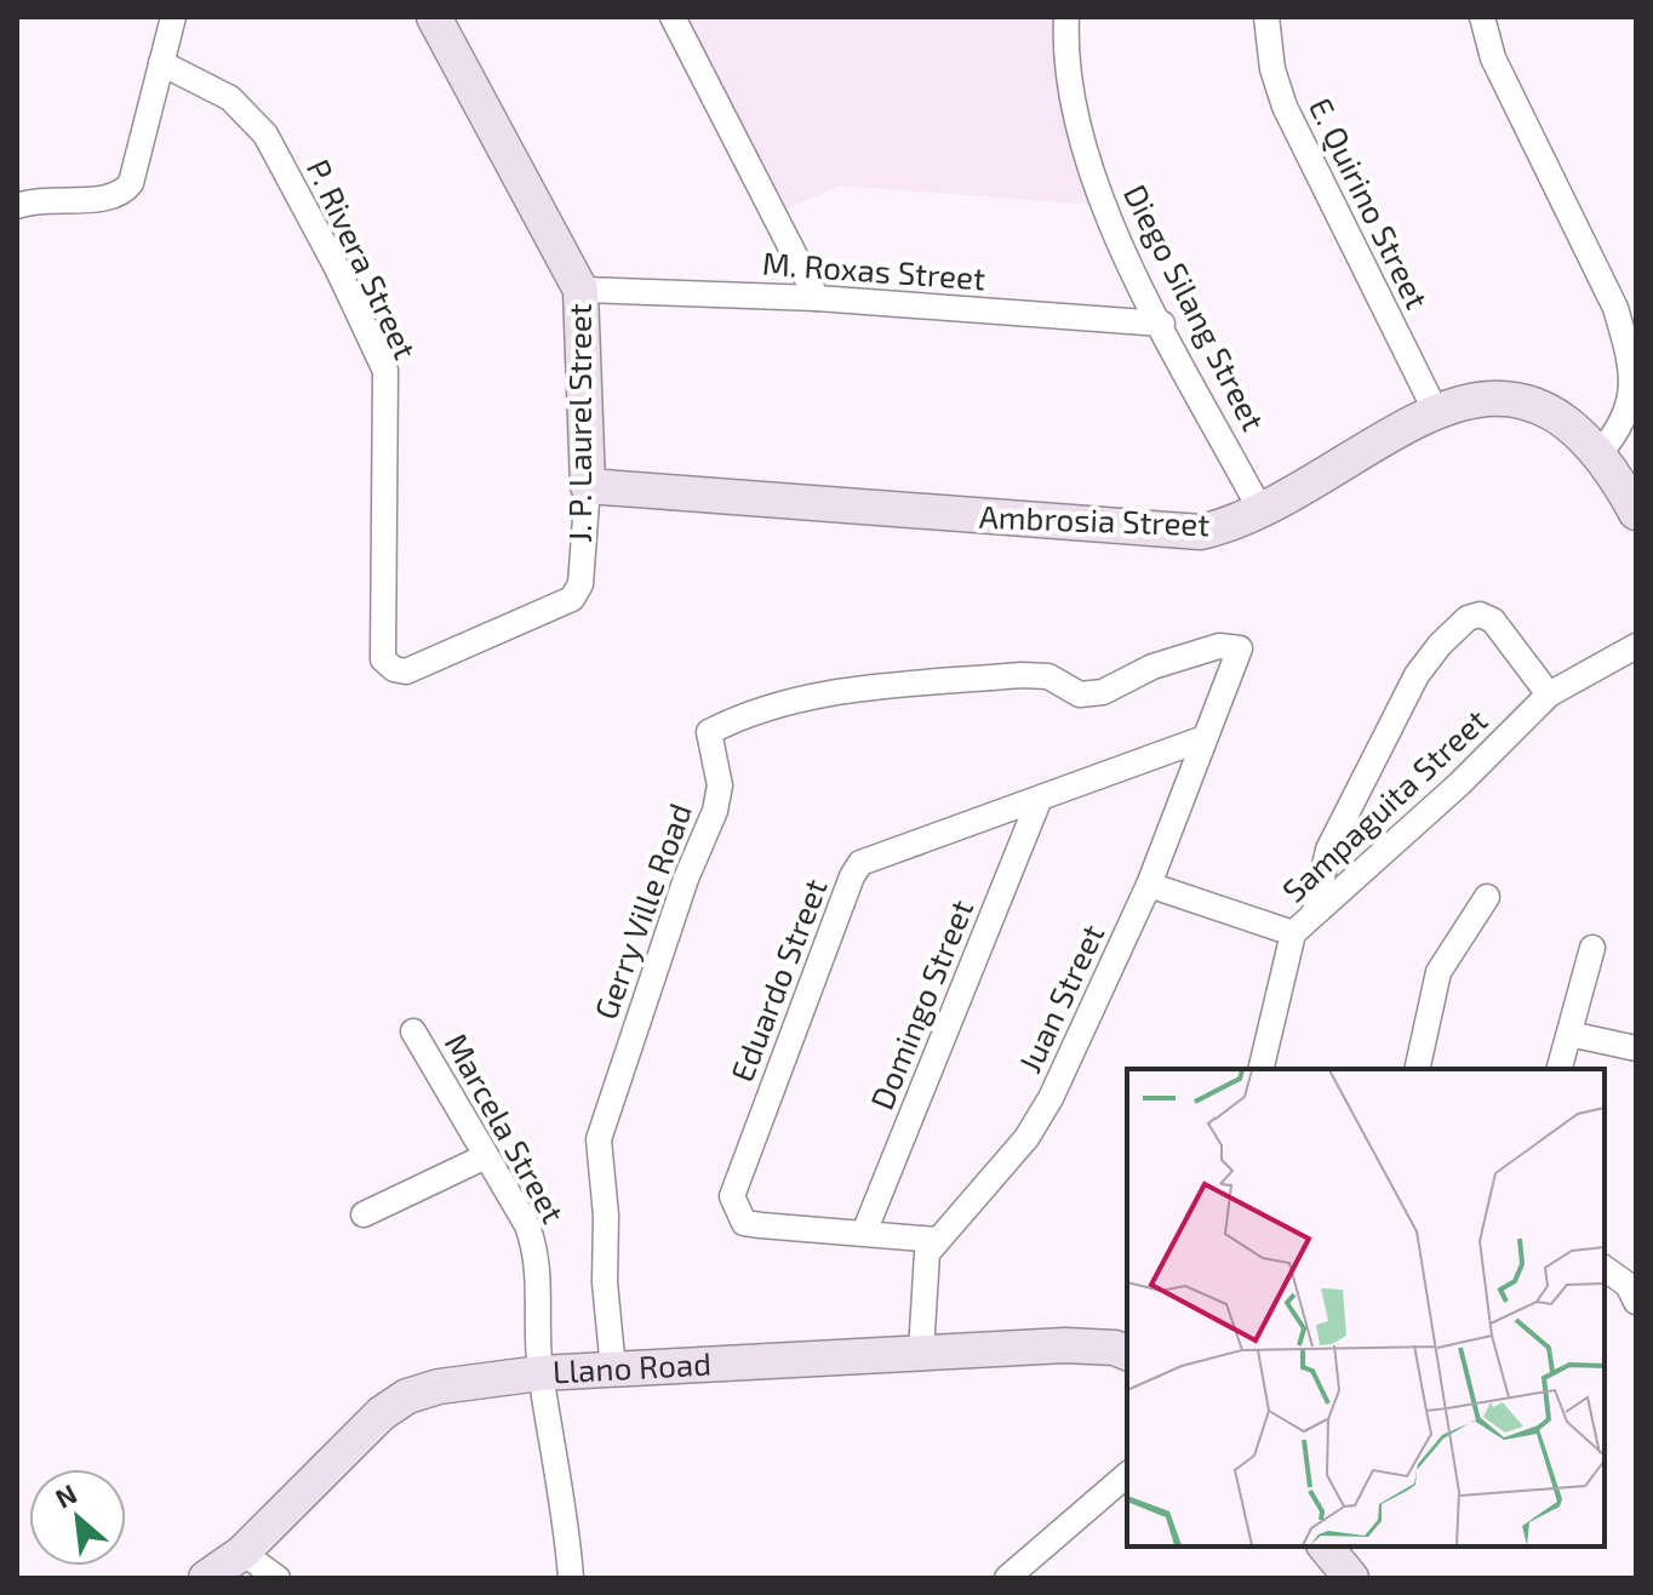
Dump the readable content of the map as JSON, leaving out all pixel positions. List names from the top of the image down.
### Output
{
  "streets": {
    "street": [
      "E. Quirino Street",
      "P. Rivera Street",
      "M. Roxas Street",
      "Diego Silang Street",
      "J. P. Laurel Street",
      "Ambrosia Street",
      "Sampaguita Street",
      "Gerry Ville Road",
      "Eduardo Street",
      "Juan Street",
      "Domingo Street",
      "Marcela Street",
      "Llano Road"
    ]
  },
  "crossings": [
    ["E. Quirino Street", "Ambrosia Street"],
    ["P. Rivera Street", "J. P. Laurel Street"],
    ["M. Roxas Street", "Diego Silang Street"],
    ["M. Roxas Street", "J. P. Laurel Street"],
    ["Diego Silang Street", "Ambrosia Street"],
    ["J. P. Laurel Street", "Ambrosia Street"],
    ["Gerry Ville Road", "Juan Street"],
    ["Gerry Ville Road", "Llano Road"],
    ["Eduardo Street", "Juan Street"],
    ["Eduardo Street", "Domingo Street"],
    ["Juan Street", "Llano Road"],
    ["Marcela Street", "Llano Road"]
  ],
  "north": "top left"
}
